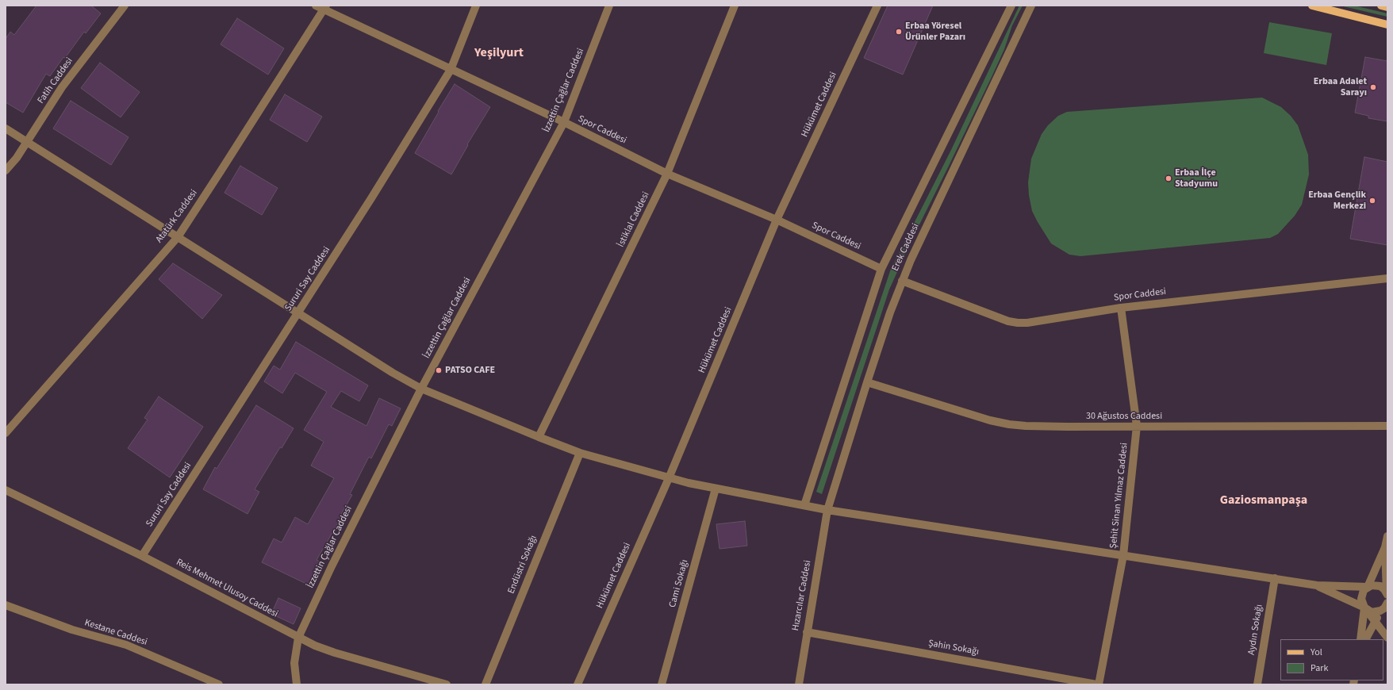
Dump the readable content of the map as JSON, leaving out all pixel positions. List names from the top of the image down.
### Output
{
  "streets": {
    "street": [
      "Fatih Caddesi",
      "İzzettin Çağlar Caddesi",
      "Hükümet Caddesi",
      "Spor Caddesi",
      "Atatürk Caddesi",
      "İstiklal Caddesi",
      "Erek Caddesi",
      "Sururi Say Caddesi",
      "30 Ağustos Caddesi",
      "Şehit Sinan Yılmaz Caddesi",
      "Endüstri Sokağı",
      "Cami Sokağı",
      "Reis Mehmet Ulusoy Caddesi",
      "Hızarcılar Caddesi",
      "Aydın Sokağı",
      "Kestane Caddesi",
      "Şahin Sokağı"
    ]
  },
  "crossings": [
    ["İzzettin Çağlar Caddesi", "Spor Caddesi"],
    ["İzzettin Çağlar Caddesi", "Reis Mehmet Ulusoy Caddesi"],
    ["Hükümet Caddesi", "Spor Caddesi"],
    ["Spor Caddesi", "Atatürk Caddesi"],
    ["Spor Caddesi", "İstiklal Caddesi"],
    ["Spor Caddesi", "Erek Caddesi"],
    ["Spor Caddesi", "Sururi Say Caddesi"],
    ["Spor Caddesi", "Şehit Sinan Yılmaz Caddesi"],
    ["Erek Caddesi", "30 Ağustos Caddesi"],
    ["Erek Caddesi", "Hızarcılar Caddesi"],
    ["Sururi Say Caddesi", "Reis Mehmet Ulusoy Caddesi"],
    ["30 Ağustos Caddesi", "Şehit Sinan Yılmaz Caddesi"],
    ["Hızarcılar Caddesi", "Şahin Sokağı"]
  ],
  "districts": ["Yeşilyurt", "Gaziosmanpaşa"],
  "places": [
    "Erbaa Yöresel Ürünler Pazarı",
    "Erbaa Adalet Sarayı",
    "Erbaa İlçe Stadyumu",
    "Erbaa Gençlik Merkezi",
    "PATSO CAFE"
  ],
  "legend": ["Yol", "Park"]
}
